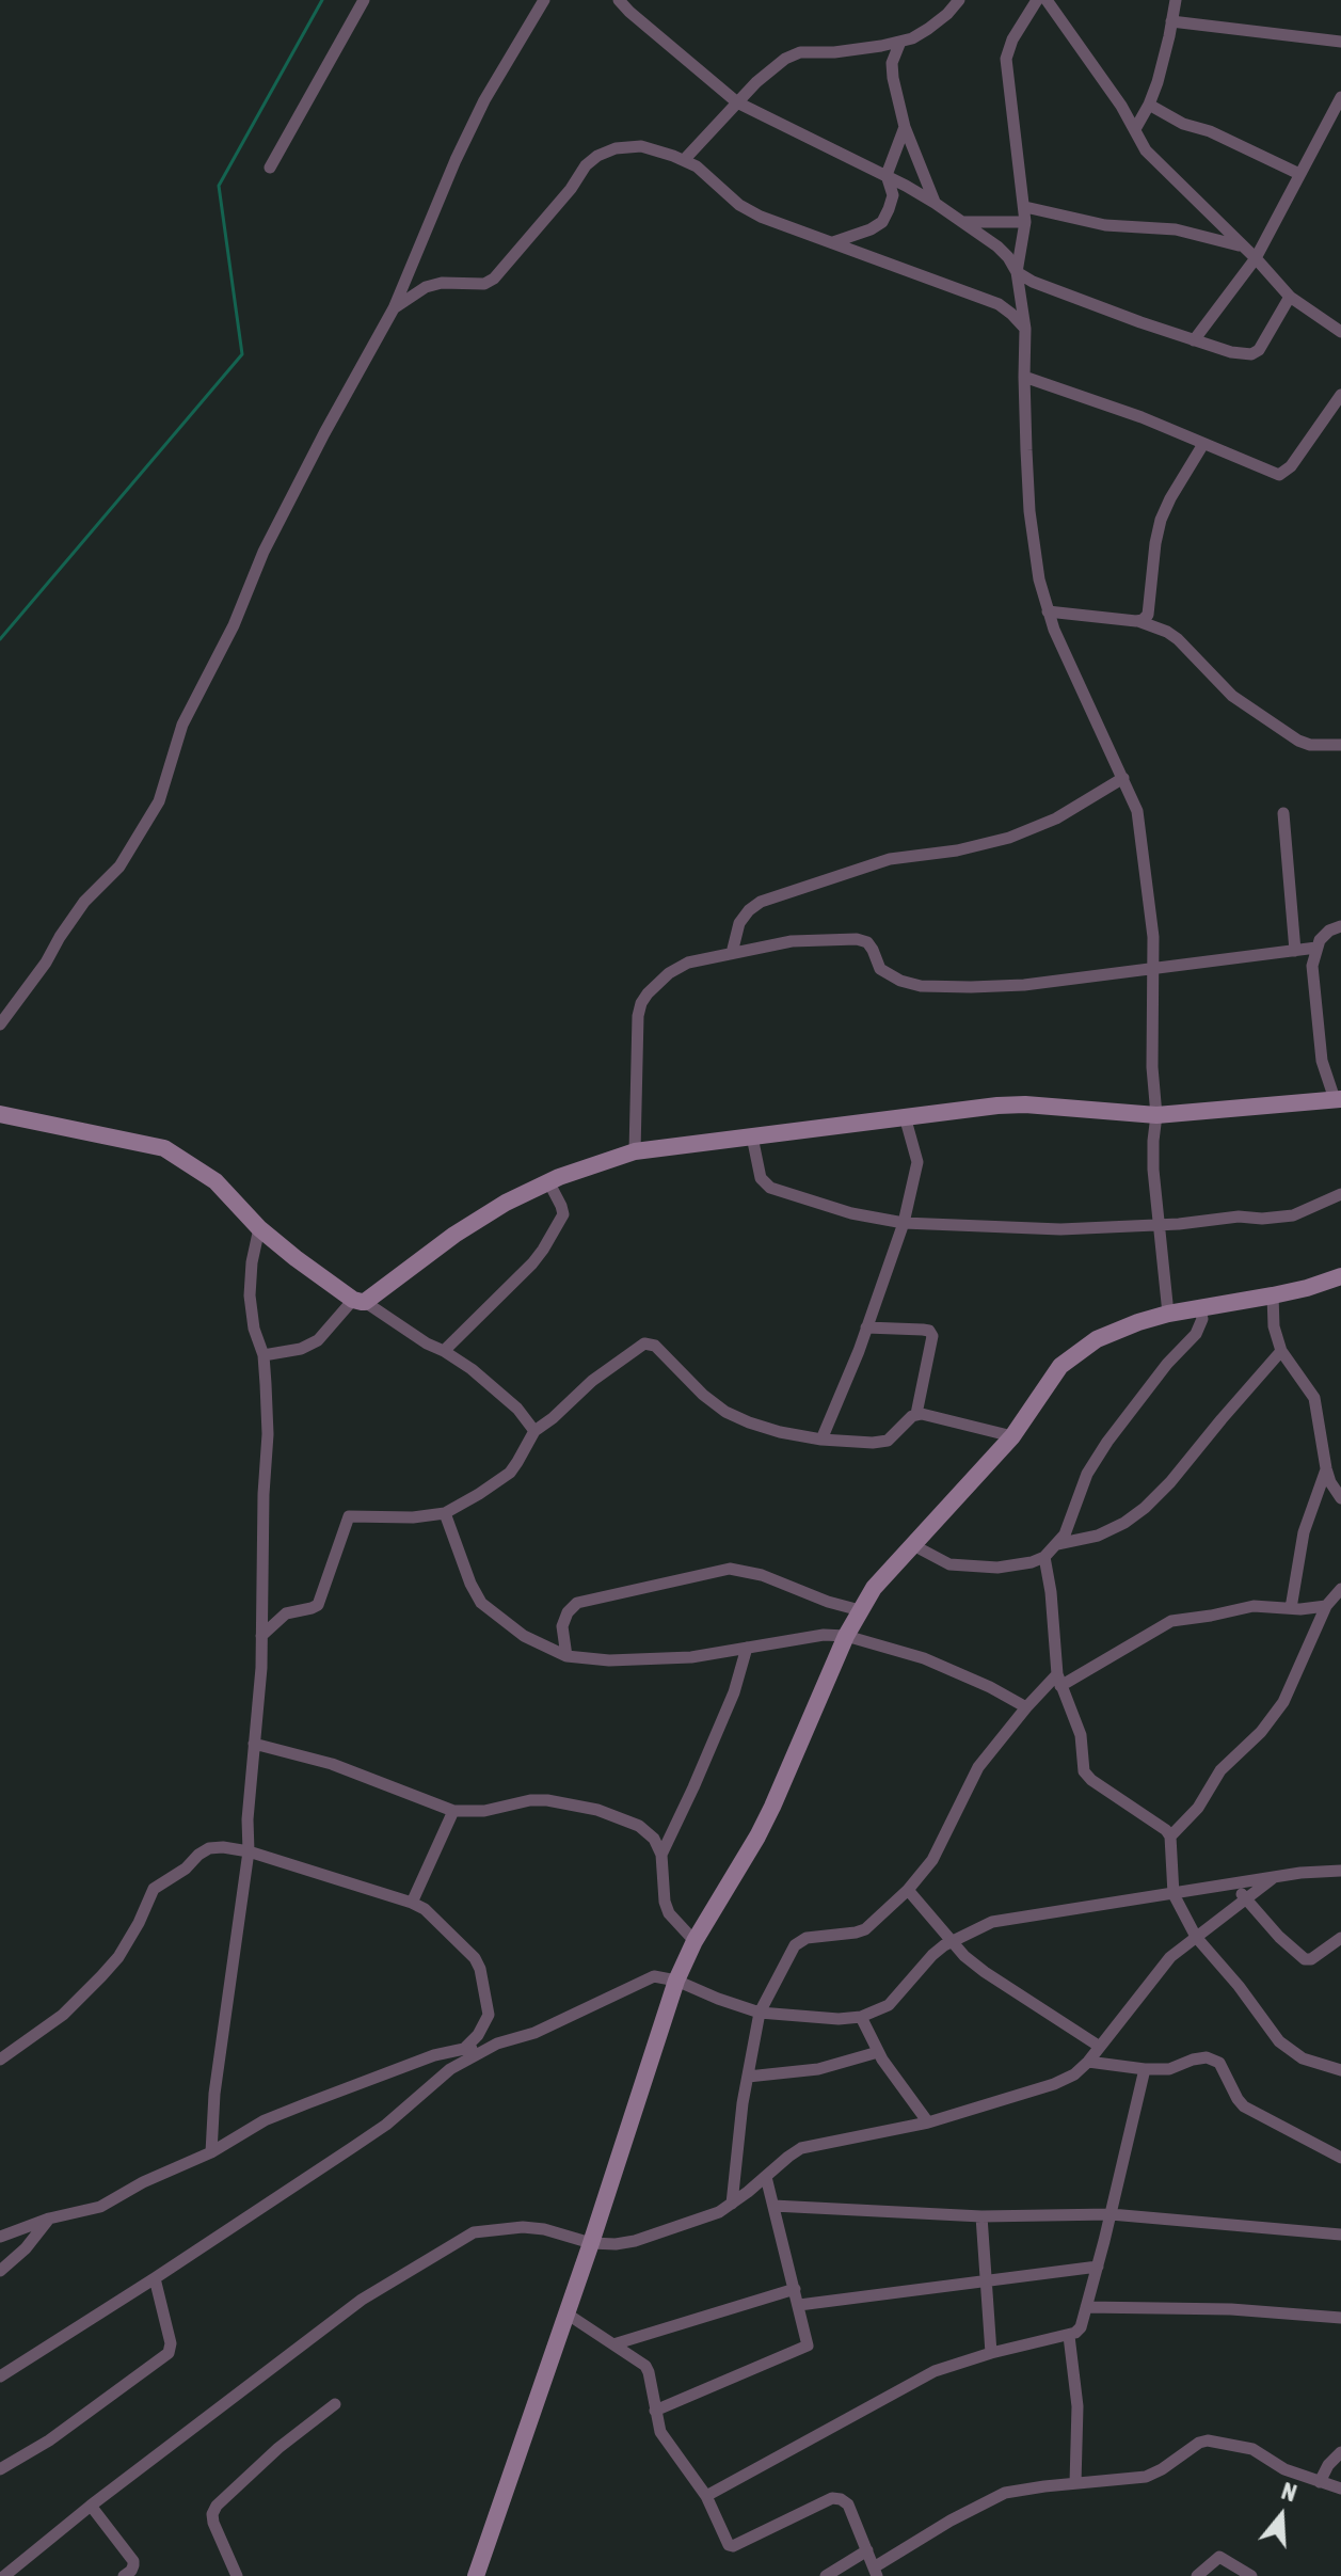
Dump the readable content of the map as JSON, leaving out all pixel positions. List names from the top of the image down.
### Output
{
  "north": "top"
}
